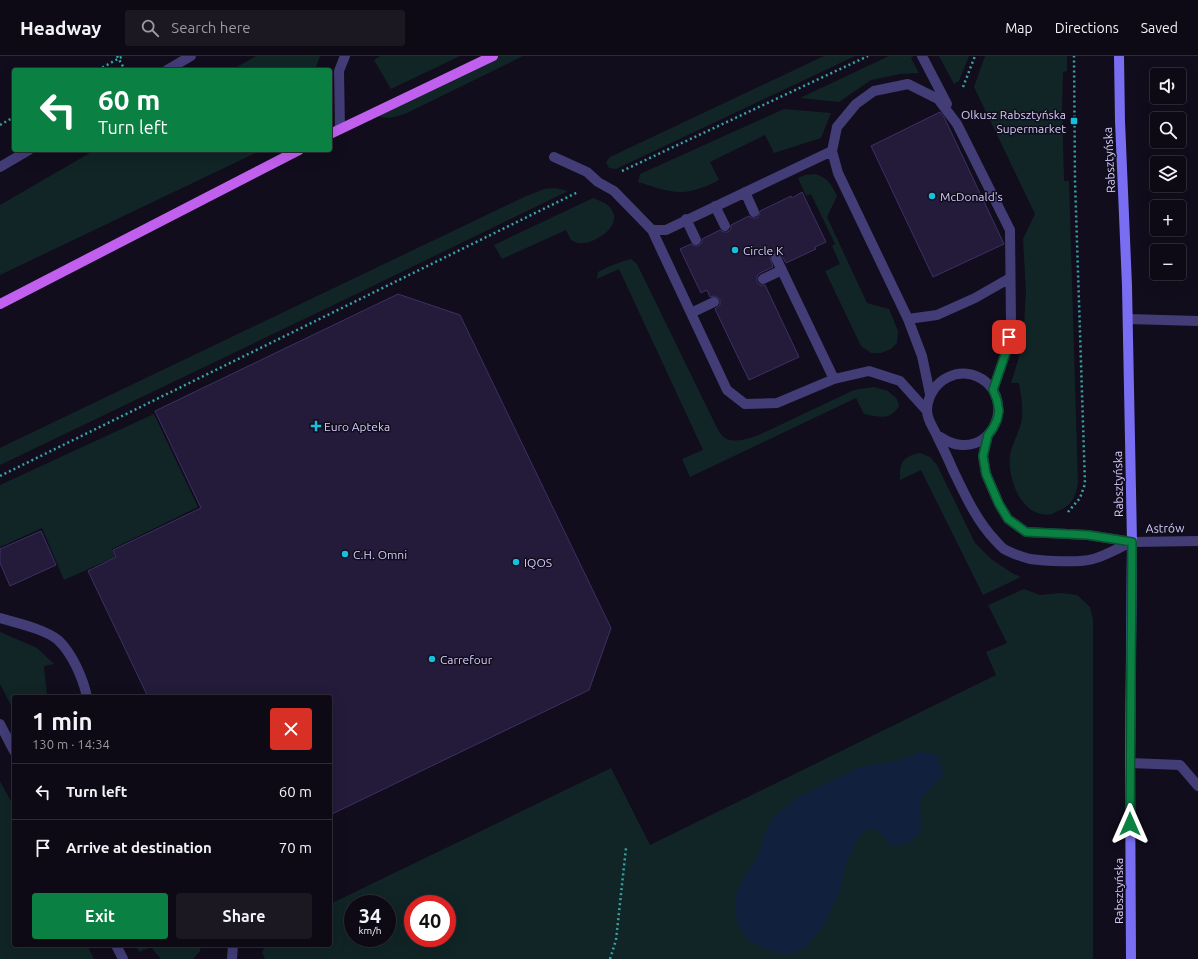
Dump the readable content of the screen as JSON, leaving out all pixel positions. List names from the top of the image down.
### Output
{
  "streets": {
    "street": ["Rabsztyńska", "Astrów"]
  },
  "crossings": [
    ["Rabsztyńska", "Astrów"]
  ],
  "places": {
    "transit": ["Olkusz Rabsztyńska Supermarket"],
    "other": [
      "McDonald's",
      "Circle K",
      "C.H. Omni",
      "IQOS",
      "Carrefour"
    ],
    "health": ["Euro Apteka"]
  },
  "page": {
    "header": "Headway",
    "search": "Search here",
    "nav": ["Map", "Directions", "Saved"],
    "map_buttons": ["+", "−"],
    "turn": ["60 m", "Turn left"],
    "heading": ["1 min", "130 m · 14:34"],
    "list": [
      {
        "name": "Turn left",
        "value": "60 m"
      },
      {
        "name": "Arrive at destination",
        "value": "70 m"
      }
    ],
    "buttons": ["Exit", "Share"],
    "speed": "34 km/h",
    "limit": "40"
  }
}
